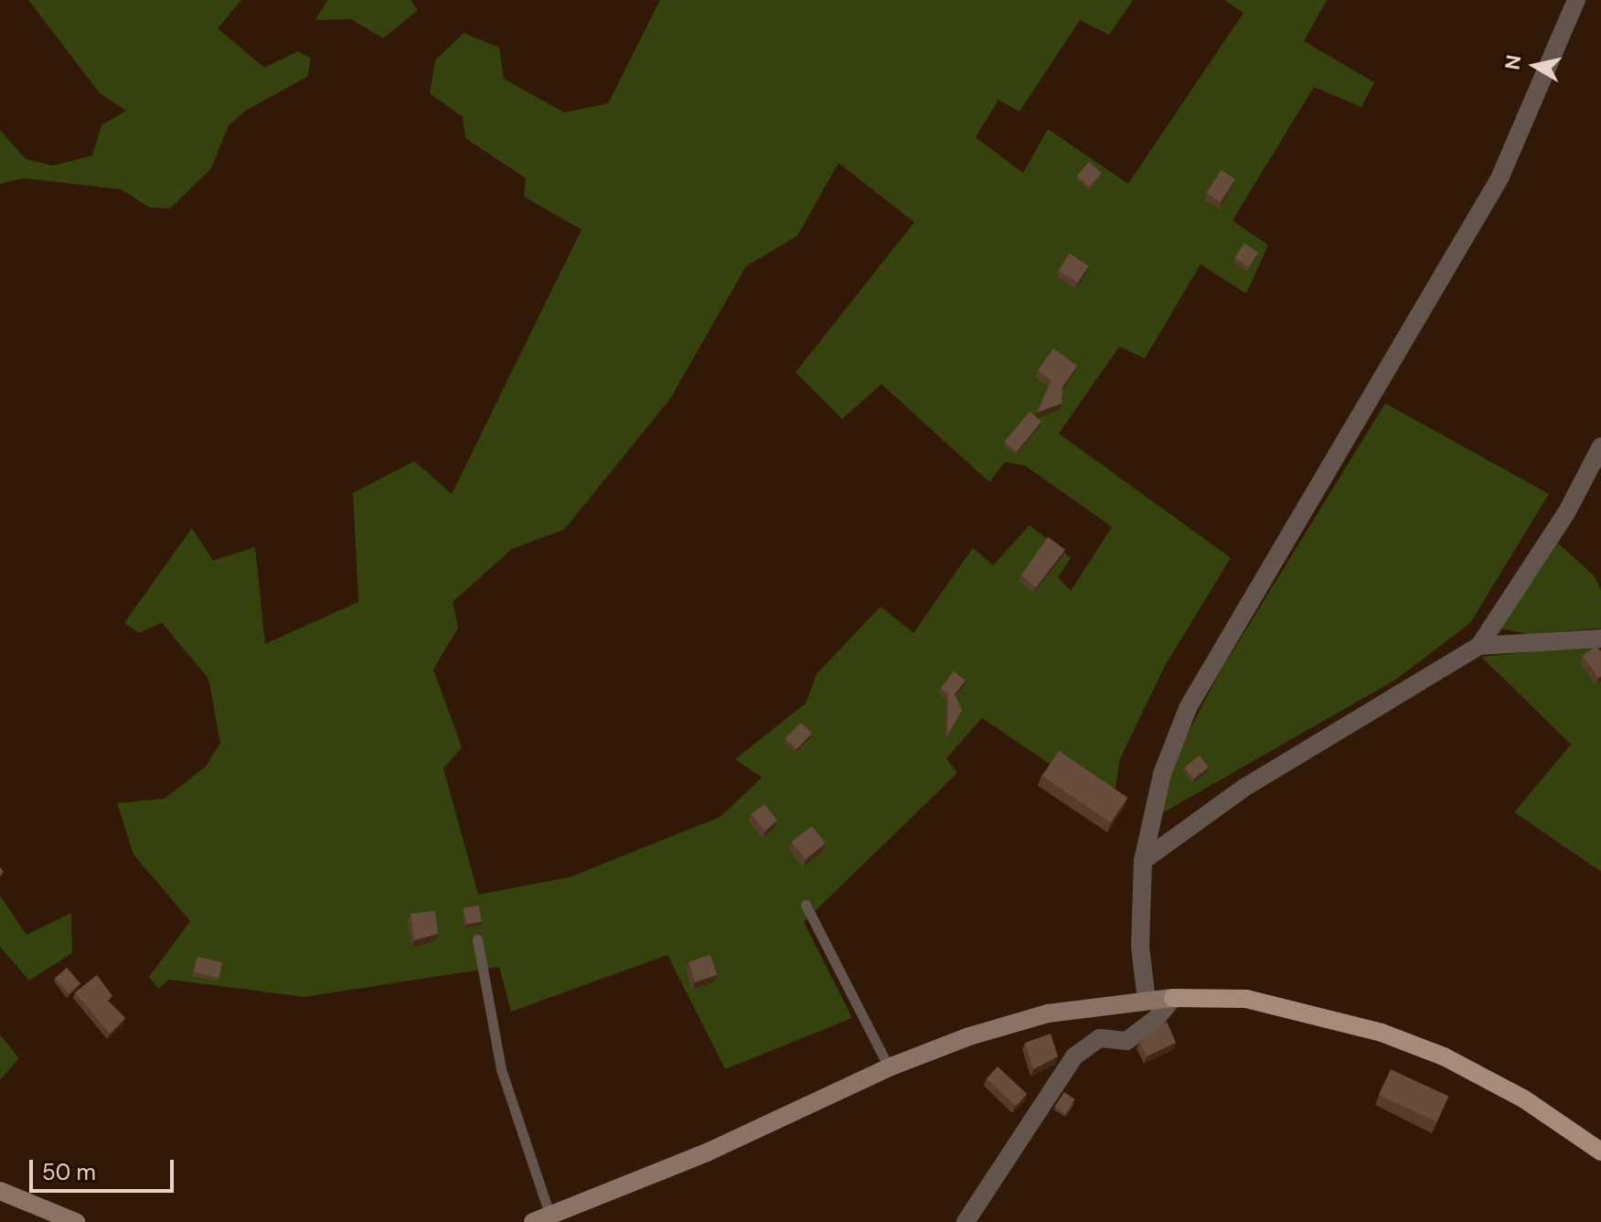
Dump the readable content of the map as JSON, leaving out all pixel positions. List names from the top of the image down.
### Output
{
  "scale_bar": "50 m",
  "north": "left"
}
